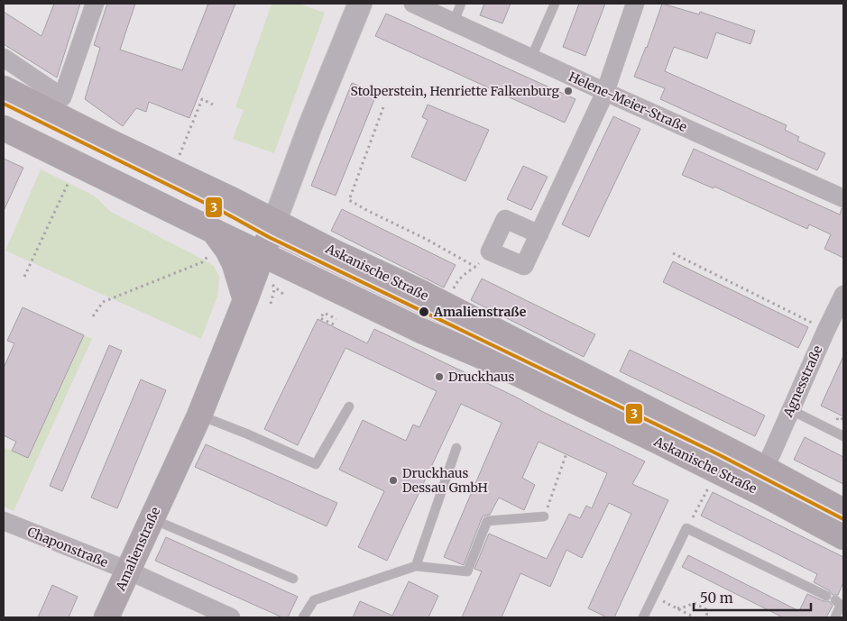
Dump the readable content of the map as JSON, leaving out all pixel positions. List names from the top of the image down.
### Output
{
  "streets": {
    "main road": ["Askanische Straße", "Amalienstraße"],
    "street": ["Helene-Meier-Straße", "Agnesstraße", "Chaponstraße"]
  },
  "crossings": [
    ["Askanische Straße", "Agnesstraße"],
    ["Askanische Straße", "Amalienstraße"],
    ["Chaponstraße", "Amalienstraße"]
  ],
  "places": [
    "Stolperstein, Henriette Falkenburg",
    "Amalienstraße",
    "Druckhaus",
    "Druckhaus Dessau GmbH"
  ],
  "lines": ["transit line 3"],
  "scale_bar": "50 m"
}
